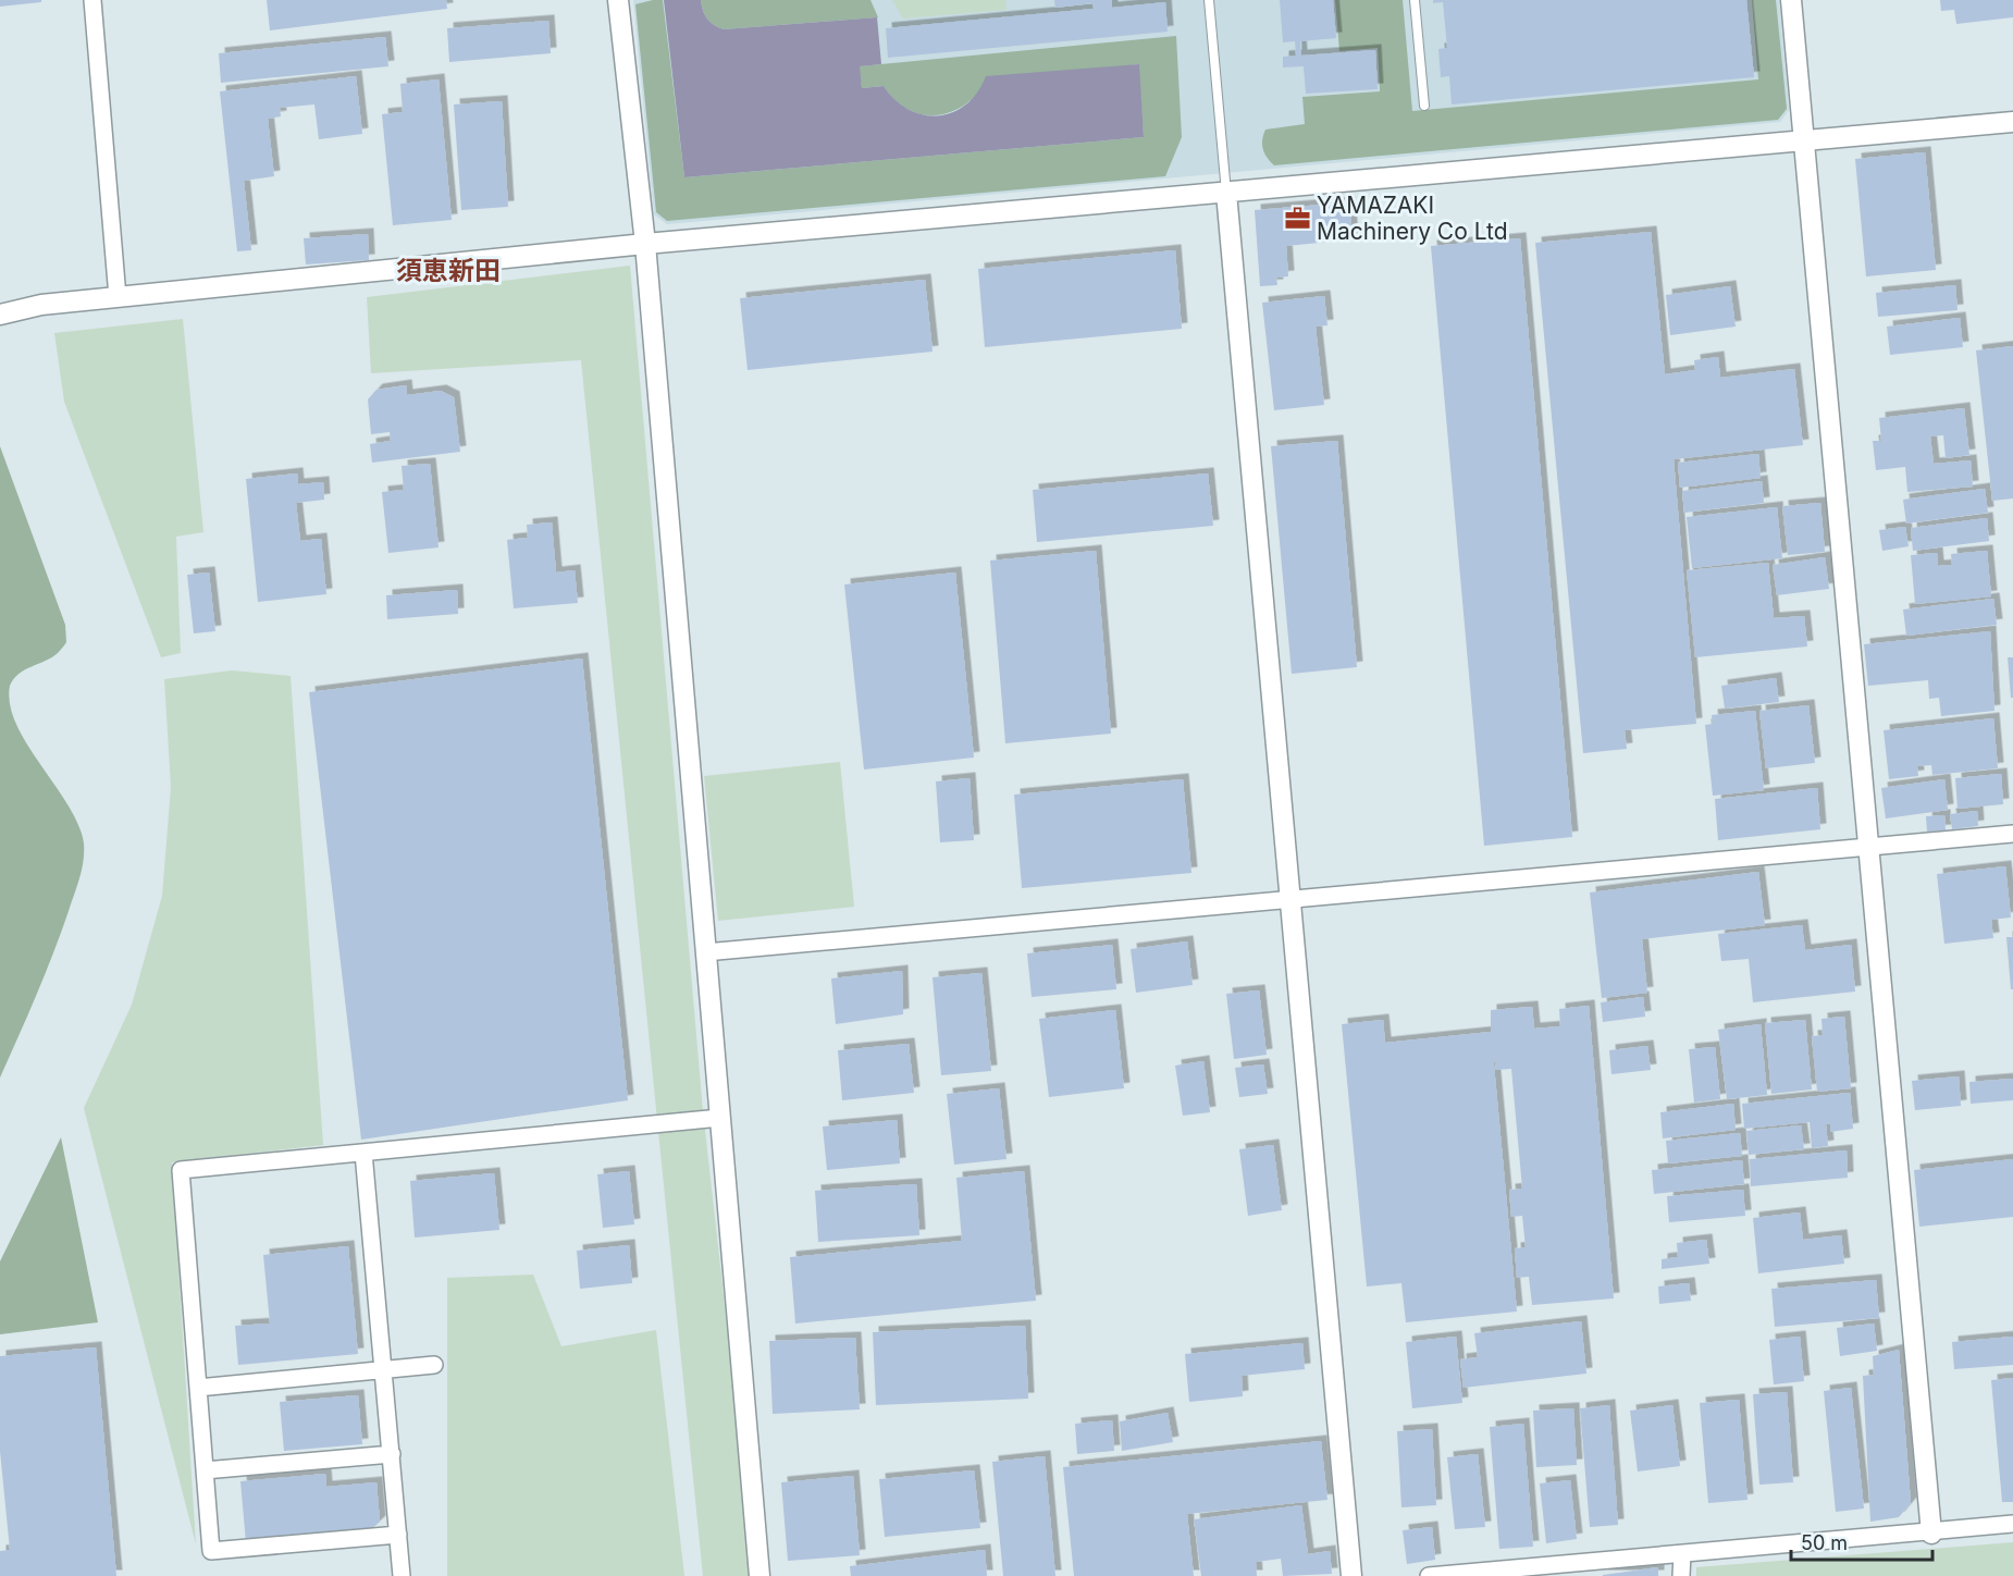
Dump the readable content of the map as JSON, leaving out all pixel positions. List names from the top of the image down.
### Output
{
  "districts": ["須恵新田"],
  "places": {
    "office": ["YAMAZAKI Machinery Co Ltd"]
  },
  "scale_bar": "50 m"
}
